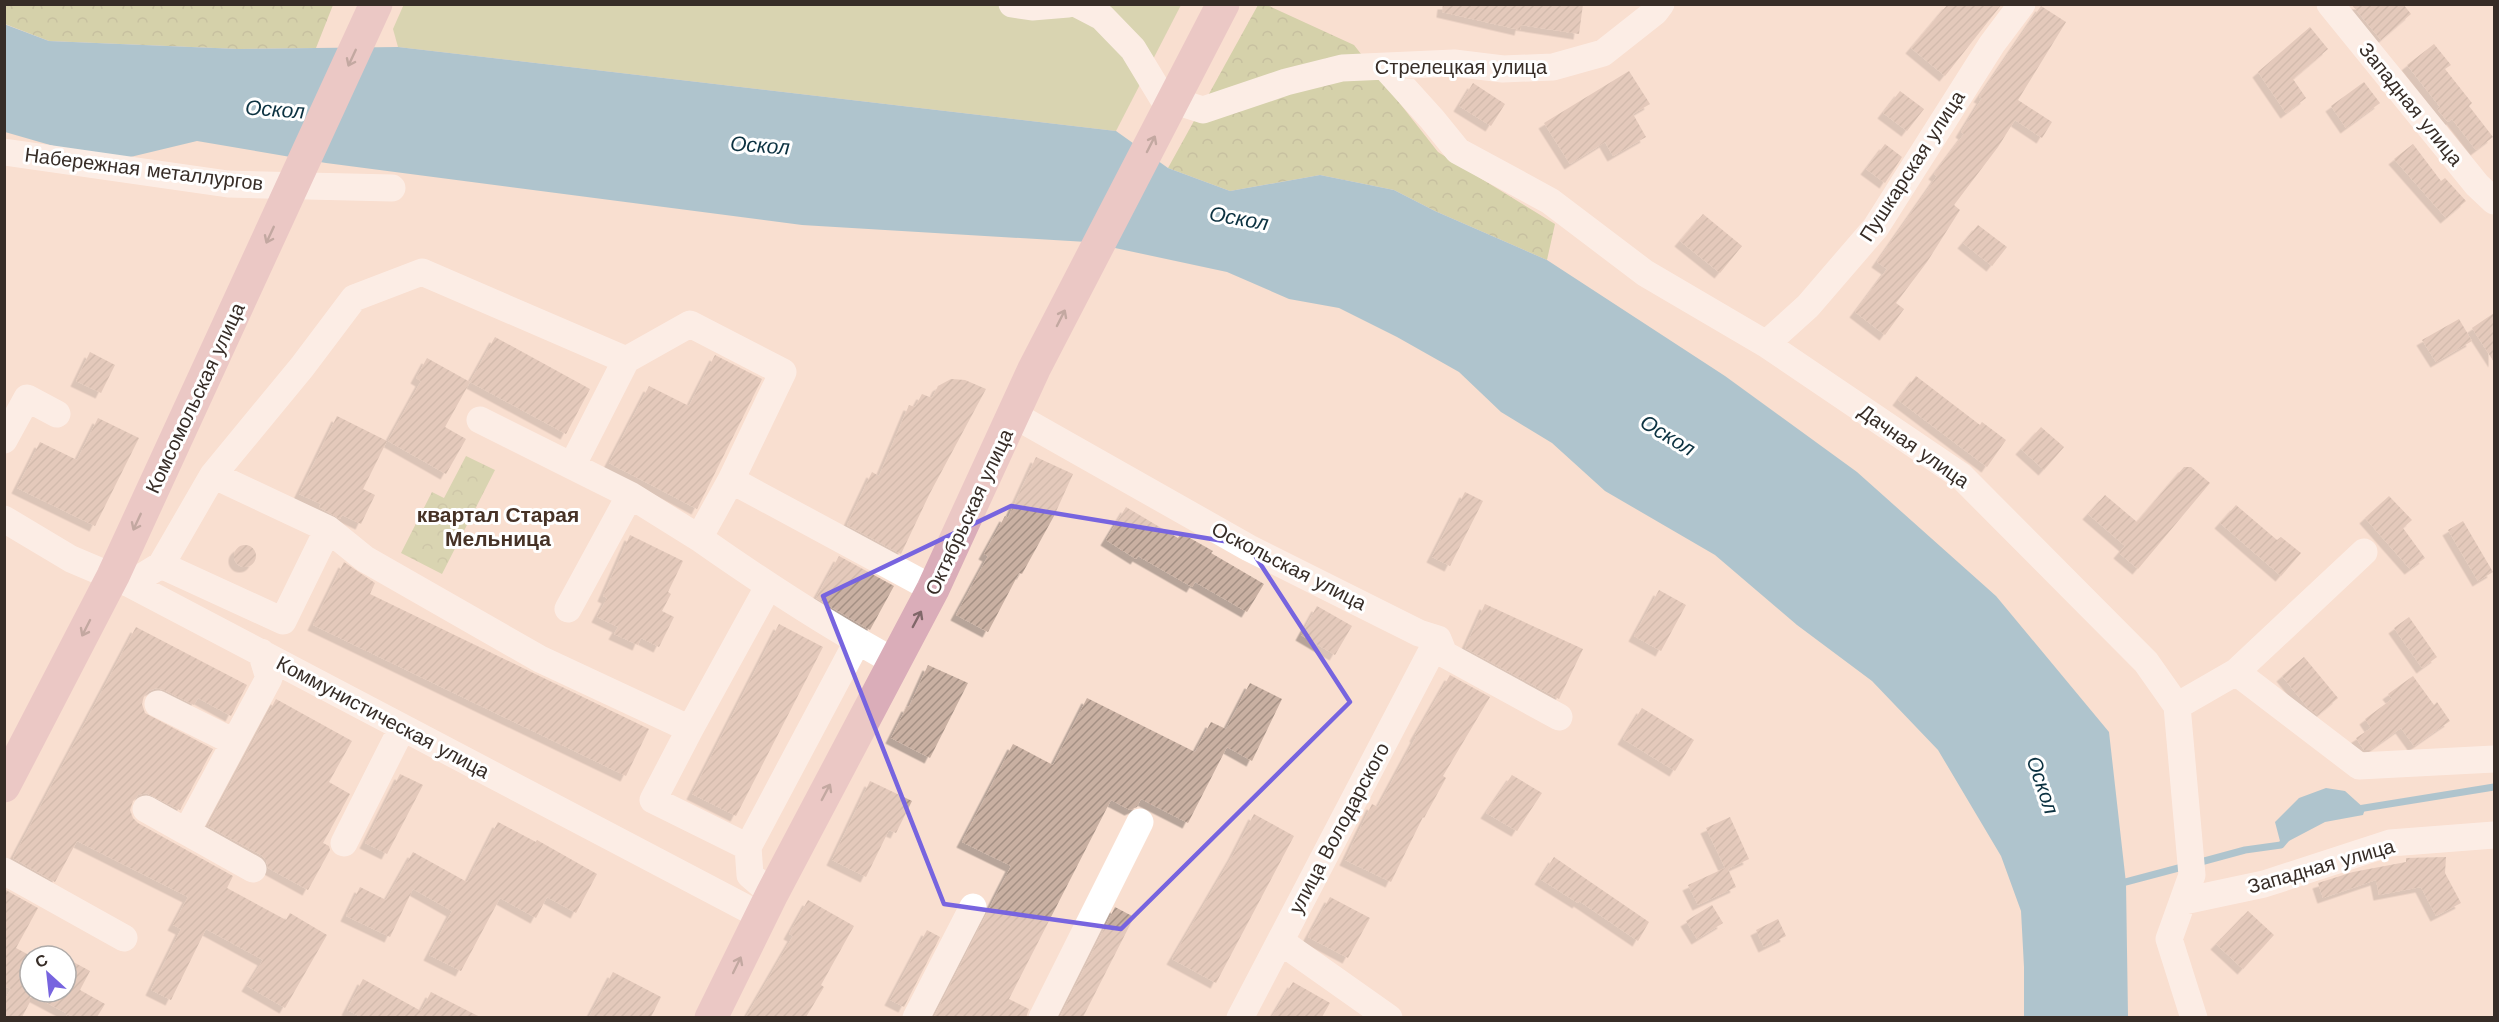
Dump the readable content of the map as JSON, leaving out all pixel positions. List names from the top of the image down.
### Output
{
  "streets": {
    "main road": ["Комсомольская улица", "Октябрьская улица"],
    "street": [
      "Стрелецкая улица",
      "Западная улица",
      "Пушкарская улица",
      "Набережная металлургов",
      "Дачная улица",
      "Оскольская улица",
      "Коммунистическая улица",
      "улица Володарского"
    ]
  },
  "crossings": [
    ["Стрелецкая улица", "Дачная улица"],
    ["Пушкарская улица", "Дачная улица"],
    ["Комсомольская улица", "Коммунистическая улица"],
    ["Октябрьская улица", "Оскольская улица"],
    ["Октябрьская улица", "Коммунистическая улица"],
    ["Оскольская улица", "улица Володарского"]
  ],
  "one_way": ["Комсомольская улица", "Октябрьская улица"],
  "districts": ["квартал Старая Мельница"],
  "water": ["Оскол"],
  "north": "top left"
}
